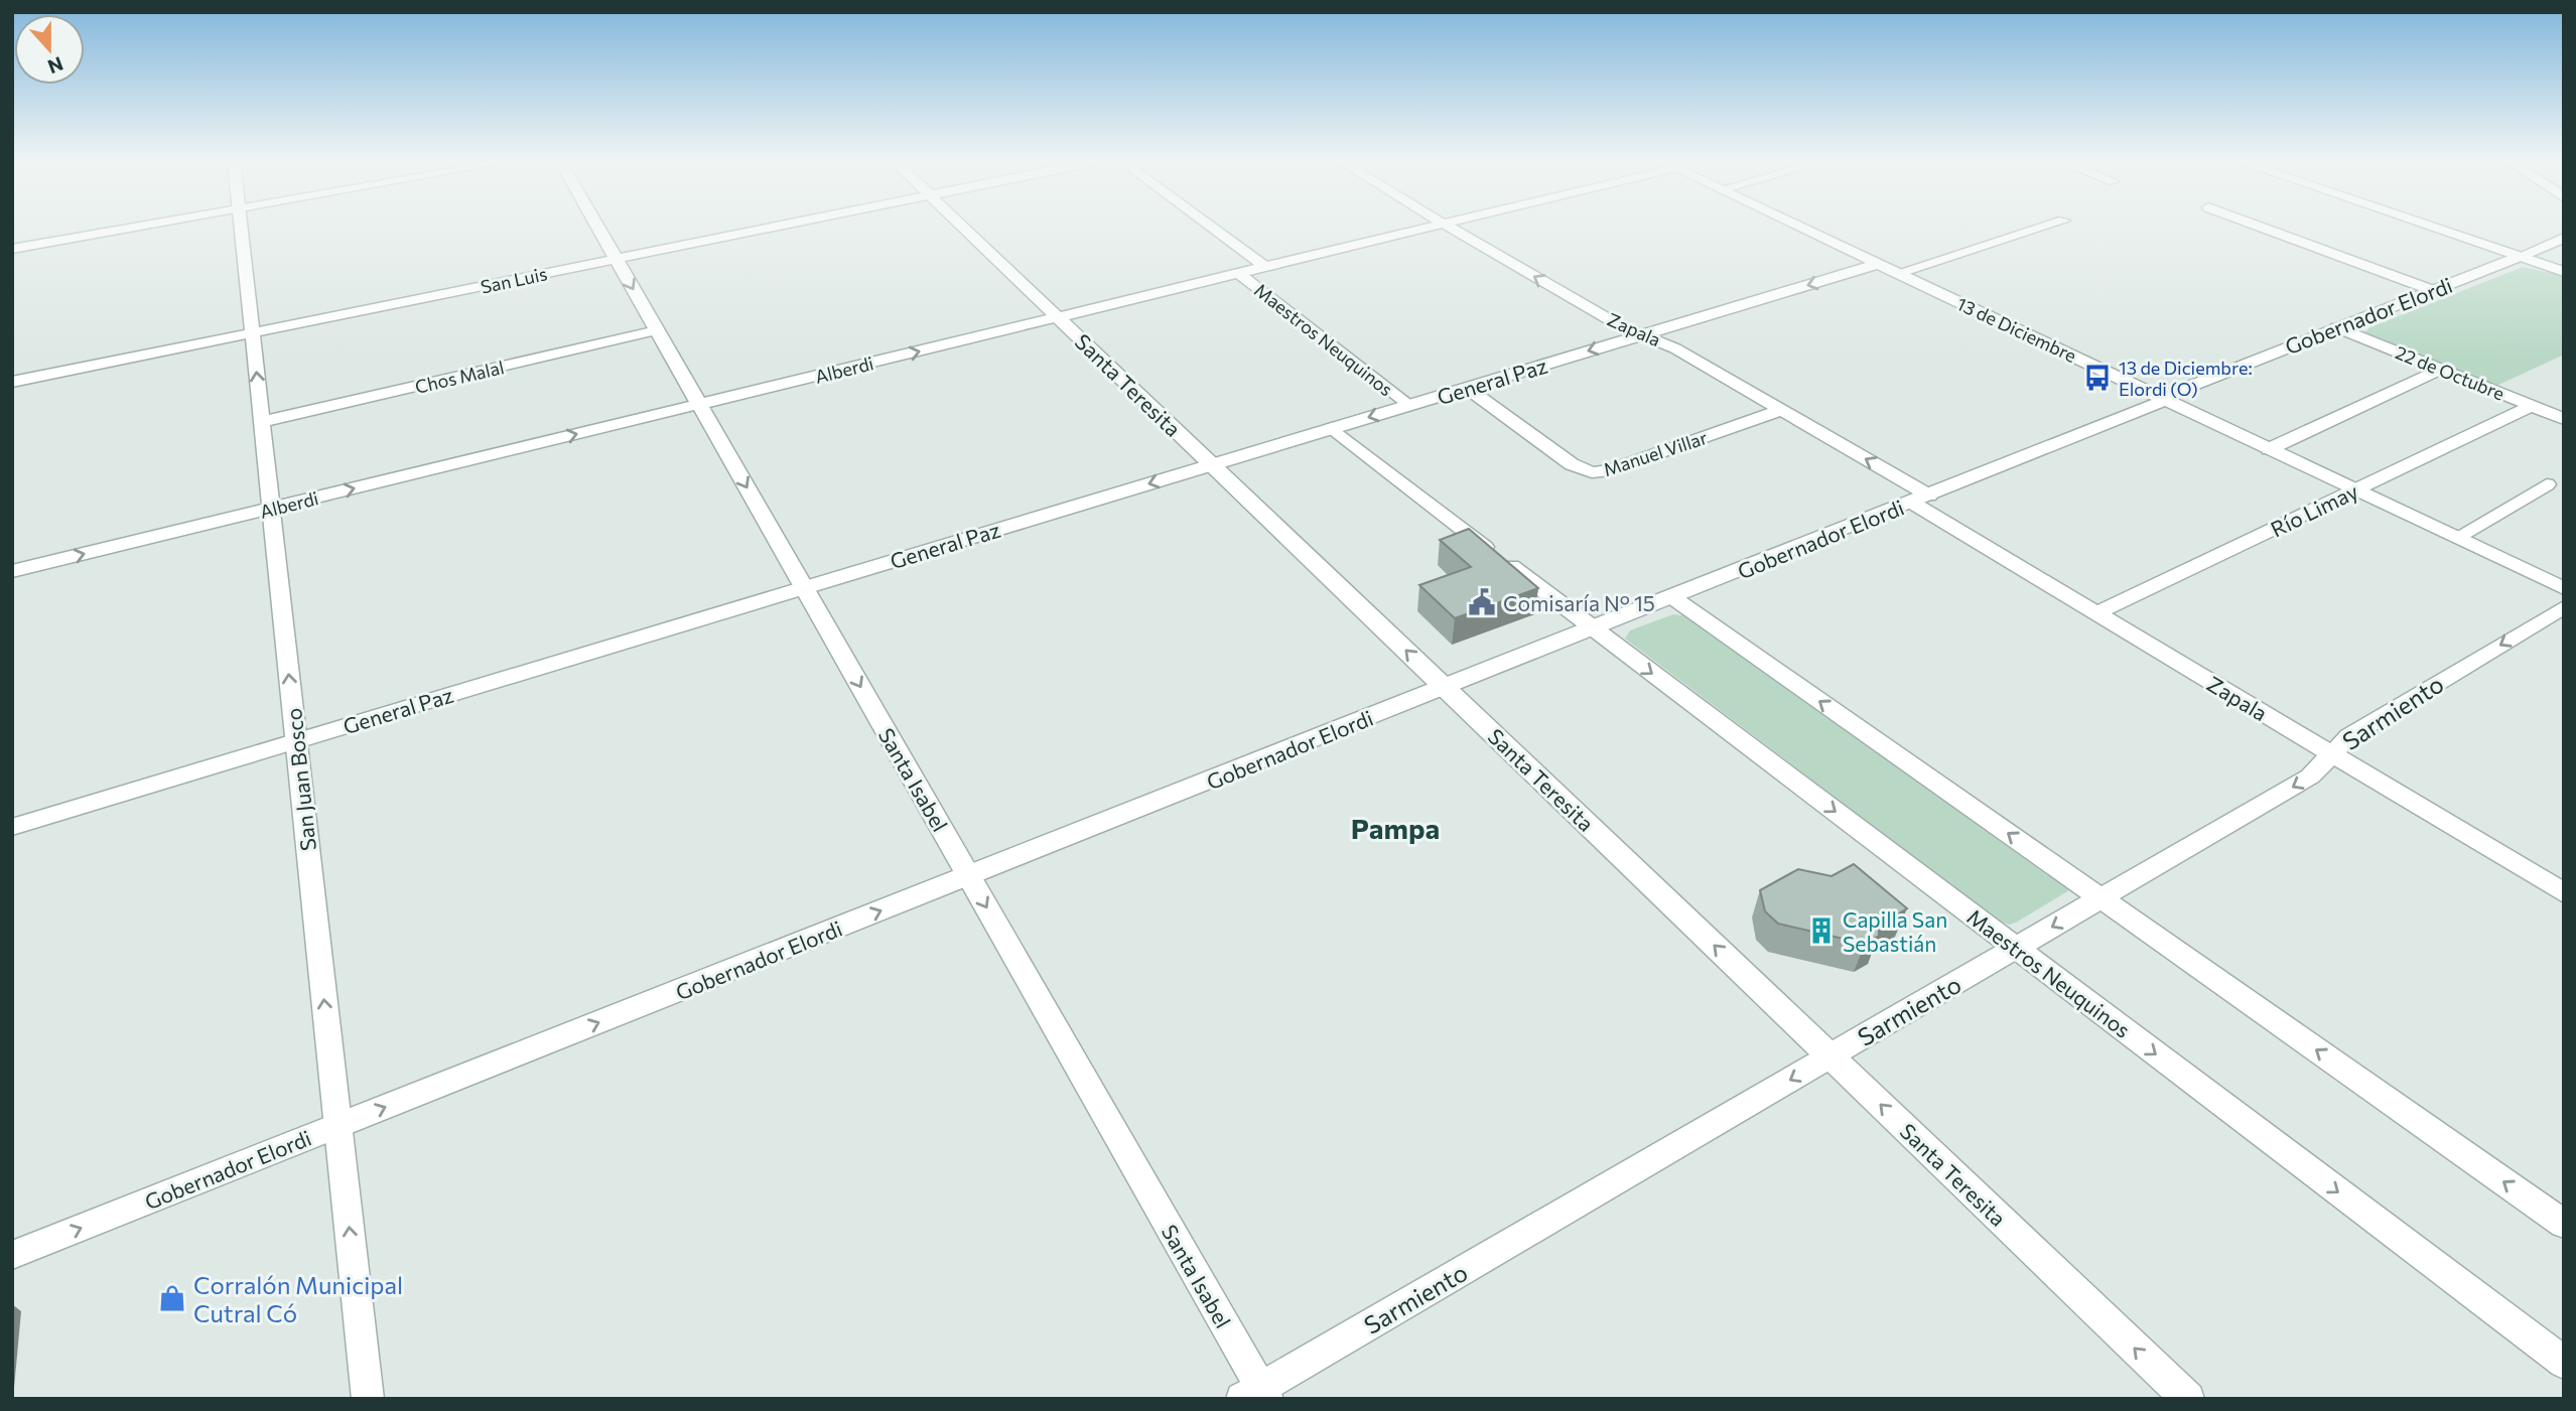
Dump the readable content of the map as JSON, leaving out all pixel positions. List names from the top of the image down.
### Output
{
  "streets": {
    "street": [
      "San Luis",
      "Gobernador Elordi",
      "Zapala",
      "13 de Diciembre",
      "Maestros Neuquinos",
      "Alberdi",
      "22 de Octubre",
      "Chos Malal",
      "General Paz",
      "Santa Teresita",
      "Manuel Villar",
      "Río Limay",
      "Sarmiento",
      "San Juan Bosco",
      "Santa Isabel"
    ]
  },
  "crossings": [
    ["San Luis", "San Juan Bosco"],
    ["San Luis", "Santa Isabel"],
    ["Gobernador Elordi", "Zapala"],
    ["Gobernador Elordi", "13 de Diciembre"],
    ["Gobernador Elordi", "Maestros Neuquinos"],
    ["Gobernador Elordi", "22 de Octubre"],
    ["Gobernador Elordi", "Santa Teresita"],
    ["Gobernador Elordi", "San Juan Bosco"],
    ["Gobernador Elordi", "Santa Isabel"],
    ["Zapala", "General Paz"],
    ["Zapala", "Manuel Villar"],
    ["Zapala", "Río Limay"],
    ["Zapala", "Sarmiento"],
    ["13 de Diciembre", "General Paz"],
    ["13 de Diciembre", "Río Limay"],
    ["Maestros Neuquinos", "Alberdi"],
    ["Maestros Neuquinos", "General Paz"],
    ["Maestros Neuquinos", "Sarmiento"],
    ["Alberdi", "Santa Teresita"],
    ["Alberdi", "San Juan Bosco"],
    ["Alberdi", "Santa Isabel"],
    ["22 de Octubre", "Río Limay"],
    ["Chos Malal", "San Juan Bosco"],
    ["Chos Malal", "Santa Isabel"],
    ["General Paz", "Santa Teresita"],
    ["General Paz", "Manuel Villar"],
    ["General Paz", "San Juan Bosco"],
    ["General Paz", "Santa Isabel"],
    ["Santa Teresita", "Sarmiento"],
    ["Sarmiento", "Santa Isabel"]
  ],
  "one_way": [
    "Gobernador Elordi",
    "Alberdi",
    "General Paz",
    "Santa Teresita",
    "Sarmiento",
    "San Juan Bosco",
    "Santa Isabel"
  ],
  "districts": ["Pampa"],
  "places": {
    "bus stop": ["13 de Diciembre: Elordi (O)"],
    "public building": ["Comisaría N° 15"],
    "building": ["Capilla San Sebastián"],
    "shop": ["Corralón Municipal Cutral Có"]
  },
  "north": "bottom"
}
